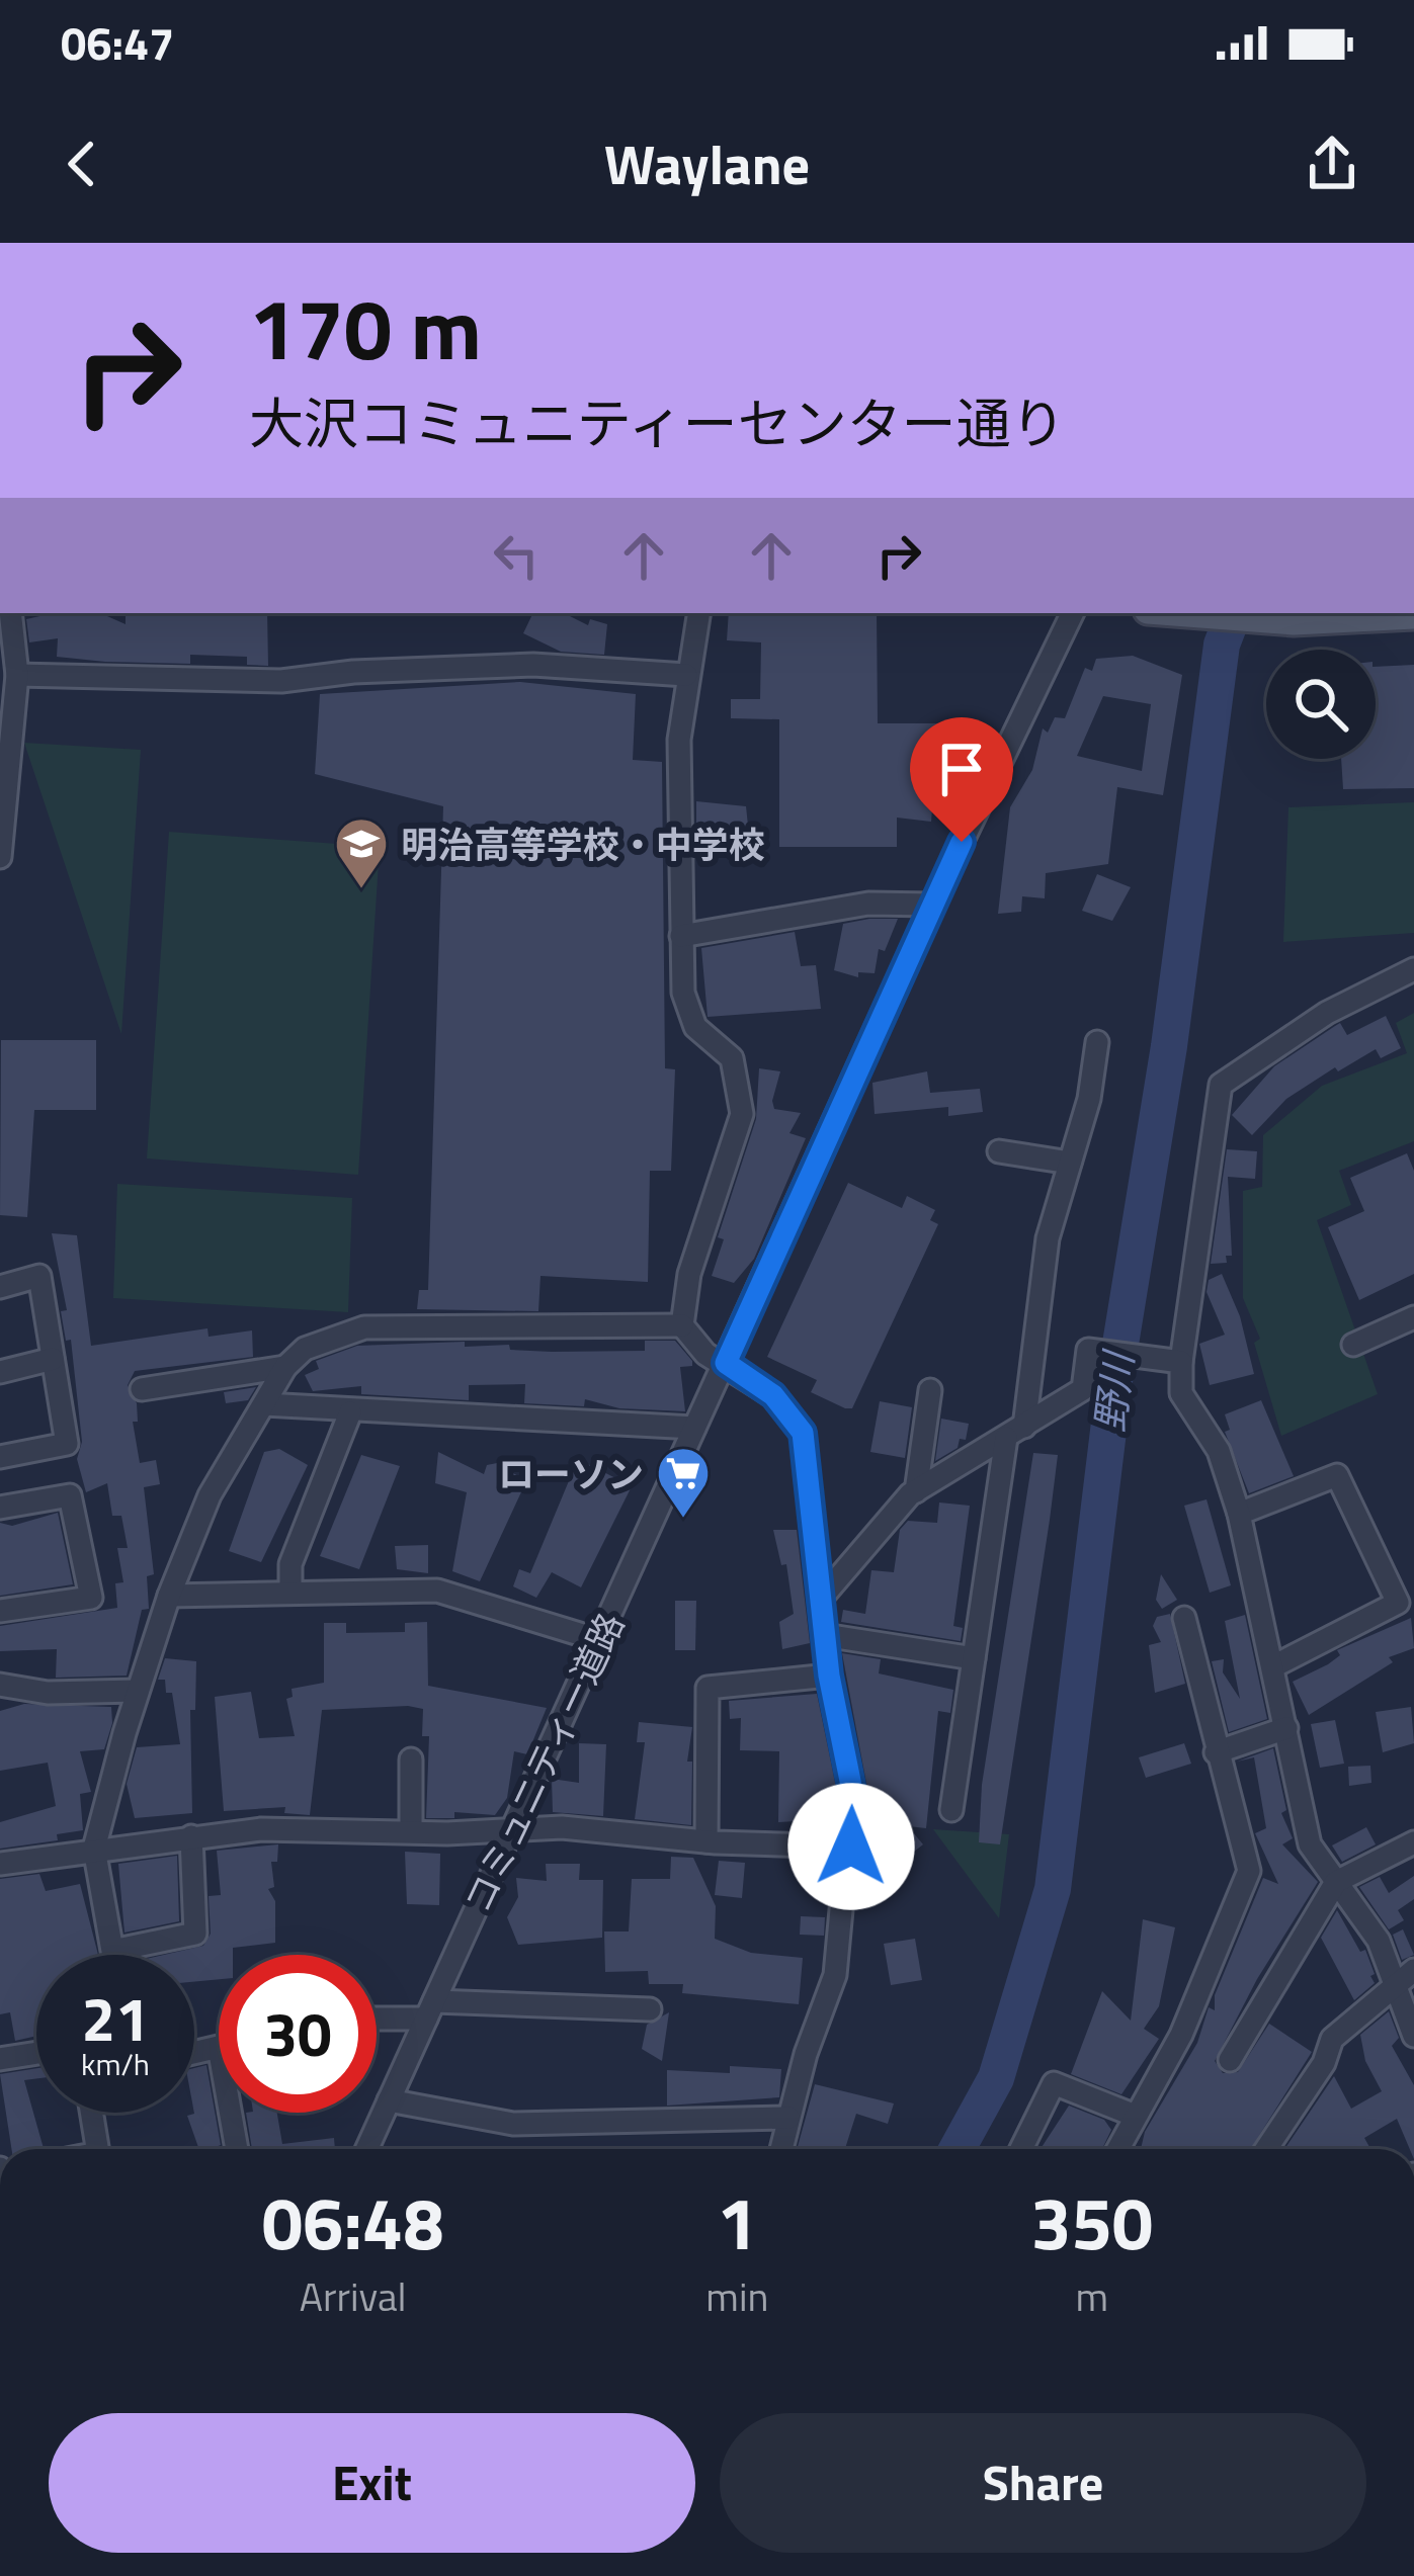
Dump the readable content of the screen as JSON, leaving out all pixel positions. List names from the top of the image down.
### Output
{
  "streets": {
    "street": ["コミュニティー道路"]
  },
  "water": ["野川"],
  "places": {
    "school or university": ["明治高等学校・中学校"],
    "supermarket": ["ローソン"]
  },
  "page": {
    "status": "06:47",
    "header": "Waylane",
    "turn": ["170 m", "大沢コミュニティーセンター通り"],
    "speed": "21 km/h",
    "limit": "30",
    "eta": [
      "06:48",
      "Arrival",
      "1",
      "min",
      "350",
      "m"
    ],
    "buttons": ["Exit", "Share"]
  }
}
